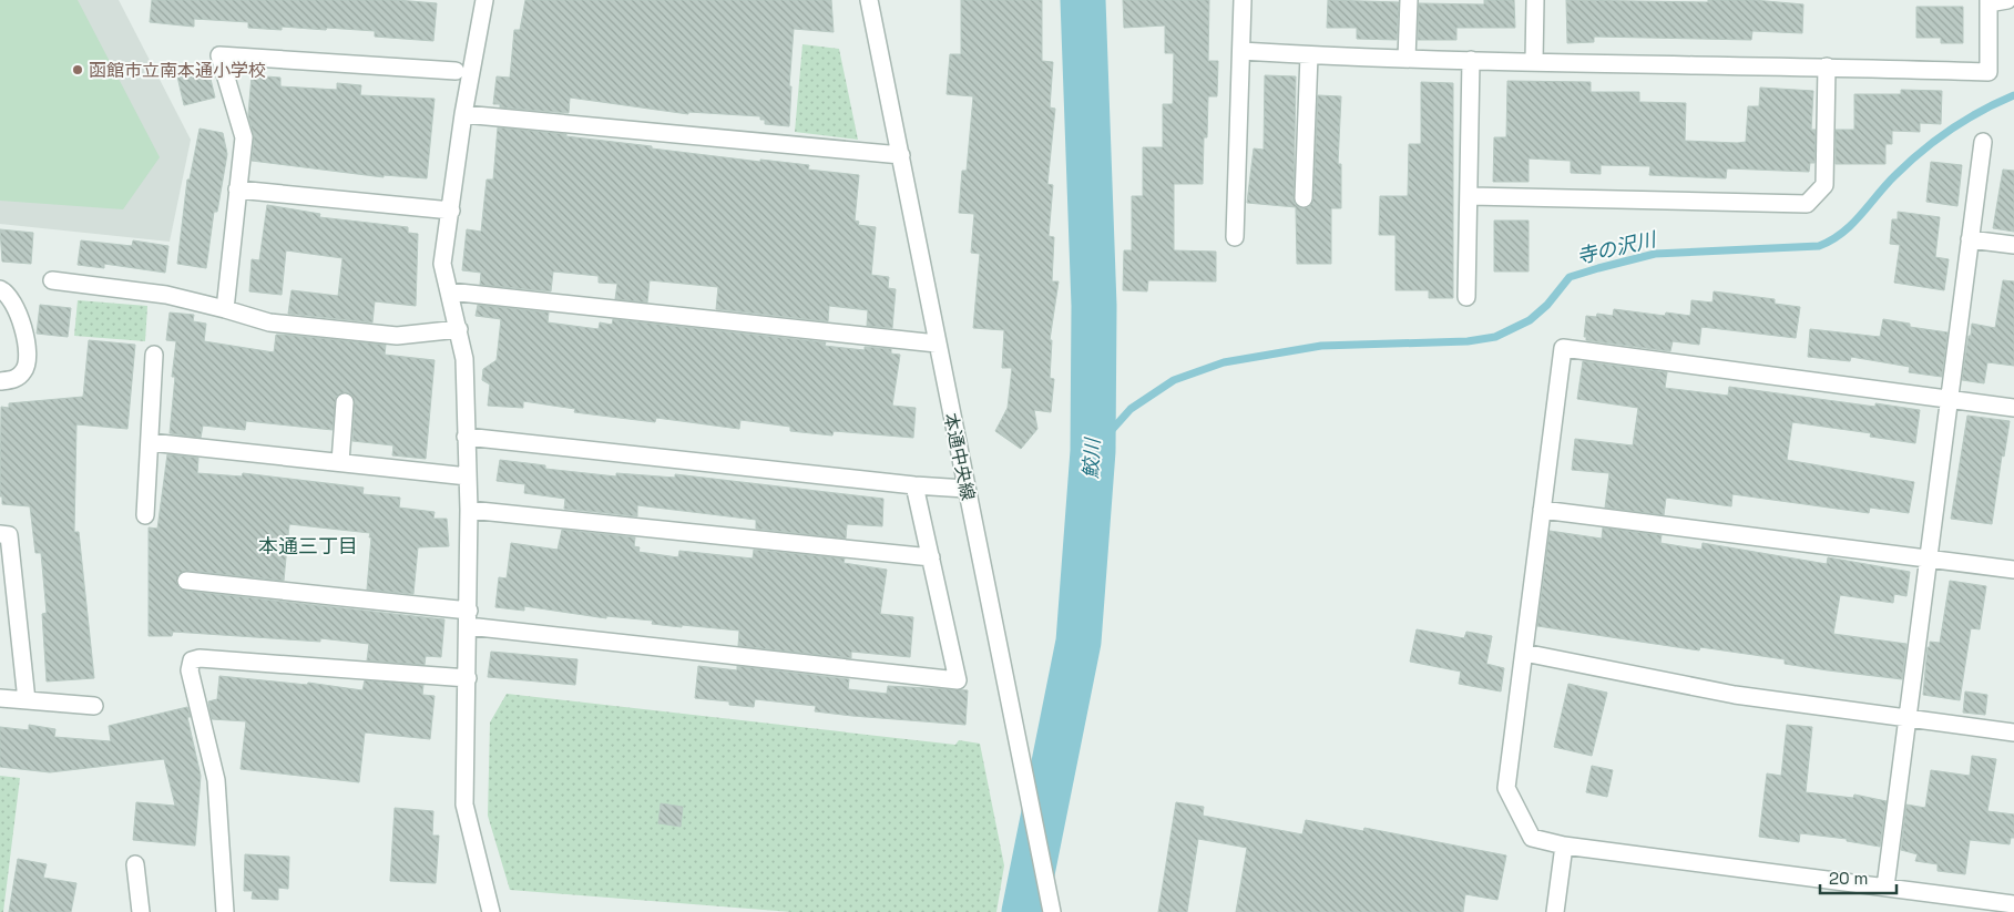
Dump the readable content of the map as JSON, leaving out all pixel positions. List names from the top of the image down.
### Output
{
  "streets": {
    "street": ["本通中央線"]
  },
  "districts": ["本通三丁目"],
  "water": ["寺の沢川", "鮫川"],
  "places": ["函館市立南本通小学校"],
  "scale_bar": "20 m"
}
